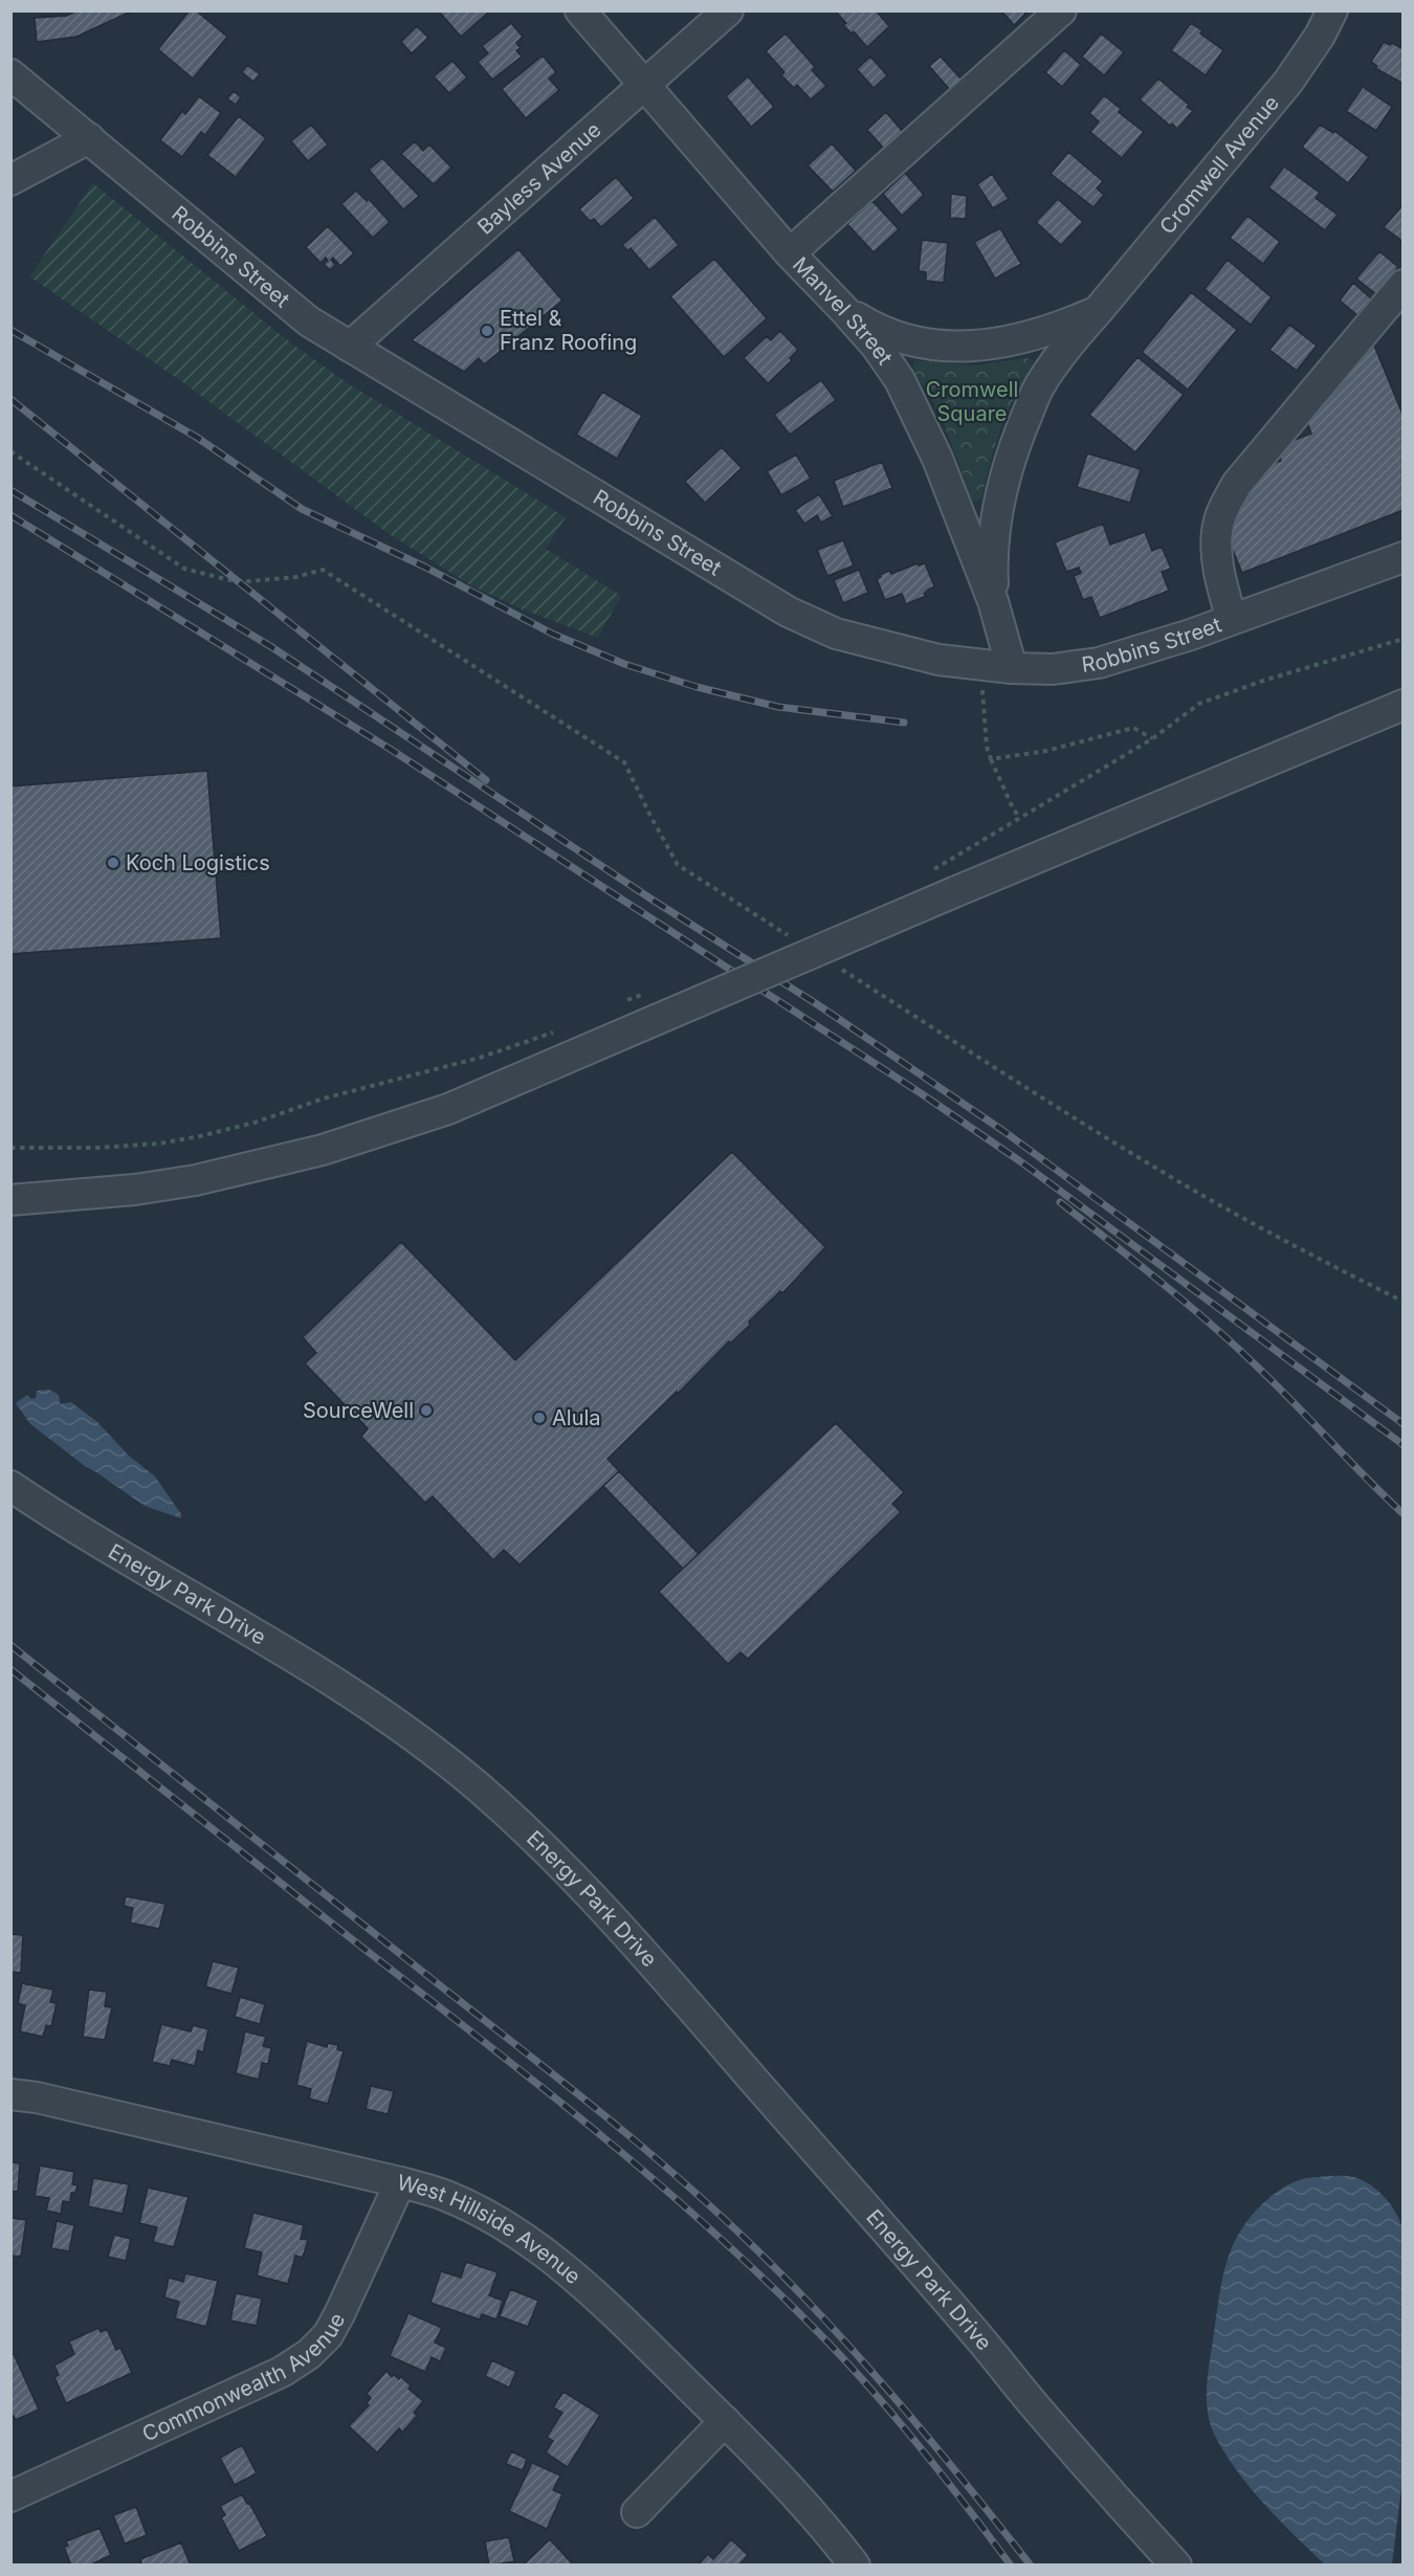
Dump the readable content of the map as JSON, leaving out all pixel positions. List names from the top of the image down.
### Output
{
  "streets": {
    "street": [
      "Cromwell Avenue",
      "Bayless Avenue",
      "Robbins Street",
      "Manvel Street",
      "Energy Park Drive",
      "West Hillside Avenue",
      "Commonwealth Avenue"
    ]
  },
  "crossings": [
    ["Cromwell Avenue", "Manvel Street"],
    ["Bayless Avenue", "Robbins Street"],
    ["Bayless Avenue", "Manvel Street"],
    ["Robbins Street", "Manvel Street"],
    ["West Hillside Avenue", "Commonwealth Avenue"]
  ],
  "parks": ["Cromwell Square"],
  "places": [
    "Ettel & Franz Roofing",
    "Koch Logistics",
    "SourceWell",
    "Alula"
  ]
}
